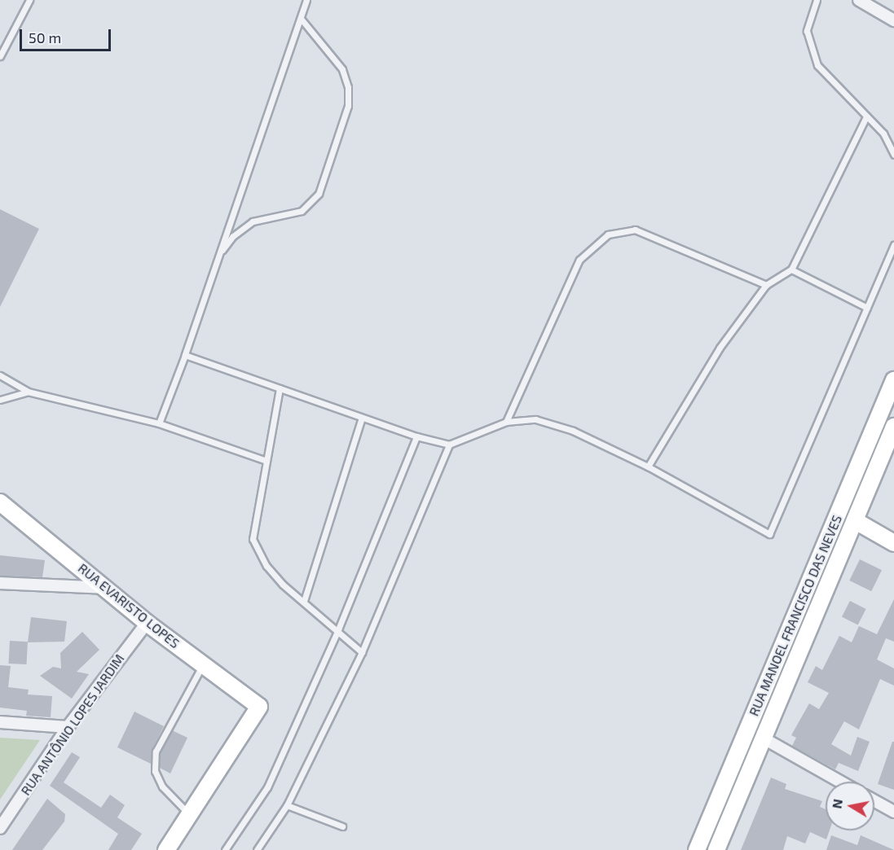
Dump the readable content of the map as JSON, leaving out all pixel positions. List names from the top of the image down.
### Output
{
  "streets": {
    "main road": ["RUA EVARISTO LOPES", "RUA MANOEL FRANCISCO DAS NEVES"],
    "street": ["RUA ANTÔNIO LOPES JARDIM"]
  },
  "crossings": [
    ["RUA EVARISTO LOPES", "RUA ANTÔNIO LOPES JARDIM"]
  ],
  "scale_bar": "50 m",
  "north": "left"
}
